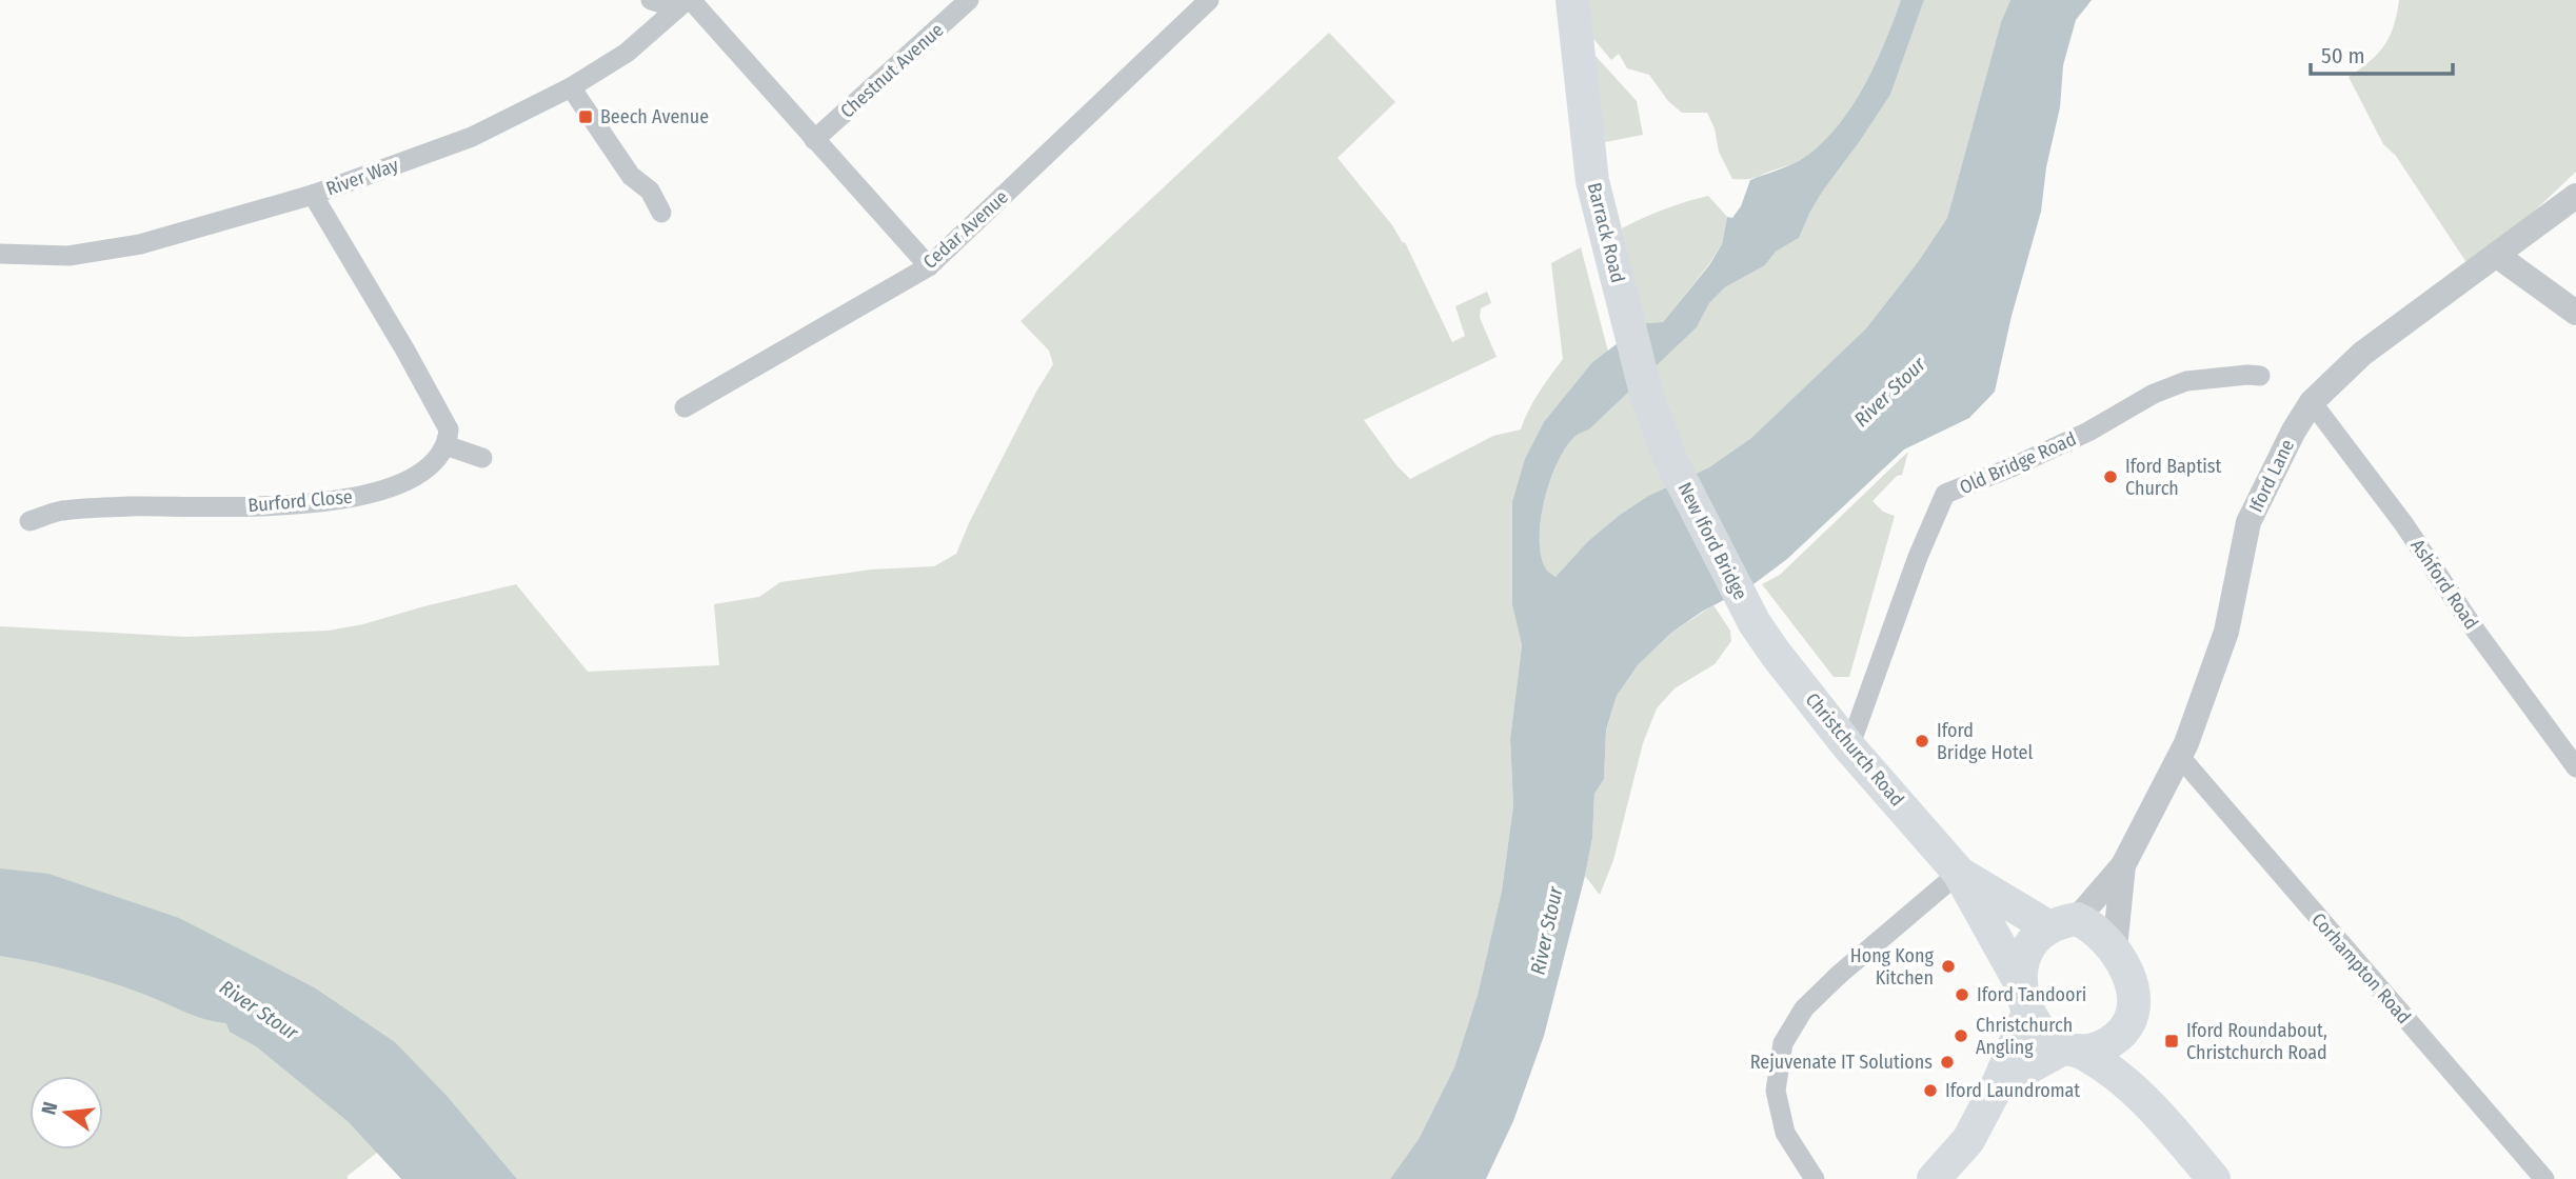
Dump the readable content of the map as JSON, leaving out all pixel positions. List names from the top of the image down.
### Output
{
  "streets": {
    "main road": ["Barrack Road", "New Iford Bridge", "Christchurch Road"],
    "street": [
      "Chestnut Avenue",
      "River Way",
      "Cedar Avenue",
      "Old Bridge Road",
      "Iford Lane",
      "Burford Close",
      "Ashford Road",
      "Corhampton Road"
    ]
  },
  "crossings": [
    ["Barrack Road", "New Iford Bridge"],
    ["Old Bridge Road", "Christchurch Road"],
    ["Iford Lane", "Ashford Road"],
    ["Iford Lane", "Christchurch Road"],
    ["Iford Lane", "Corhampton Road"],
    ["New Iford Bridge", "Christchurch Road"]
  ],
  "water": ["River Stour"],
  "places": {
    "transit": ["Beech Avenue", "Iford Roundabout, Christchurch Road"],
    "other": [
      "Iford Baptist Church",
      "Iford Bridge Hotel",
      "Hong Kong Kitchen",
      "Iford Tandoori",
      "Christchurch Angling",
      "Rejuvenate IT Solutions",
      "Iford Laundromat"
    ]
  },
  "scale_bar": "50 m",
  "north": "left"
}
